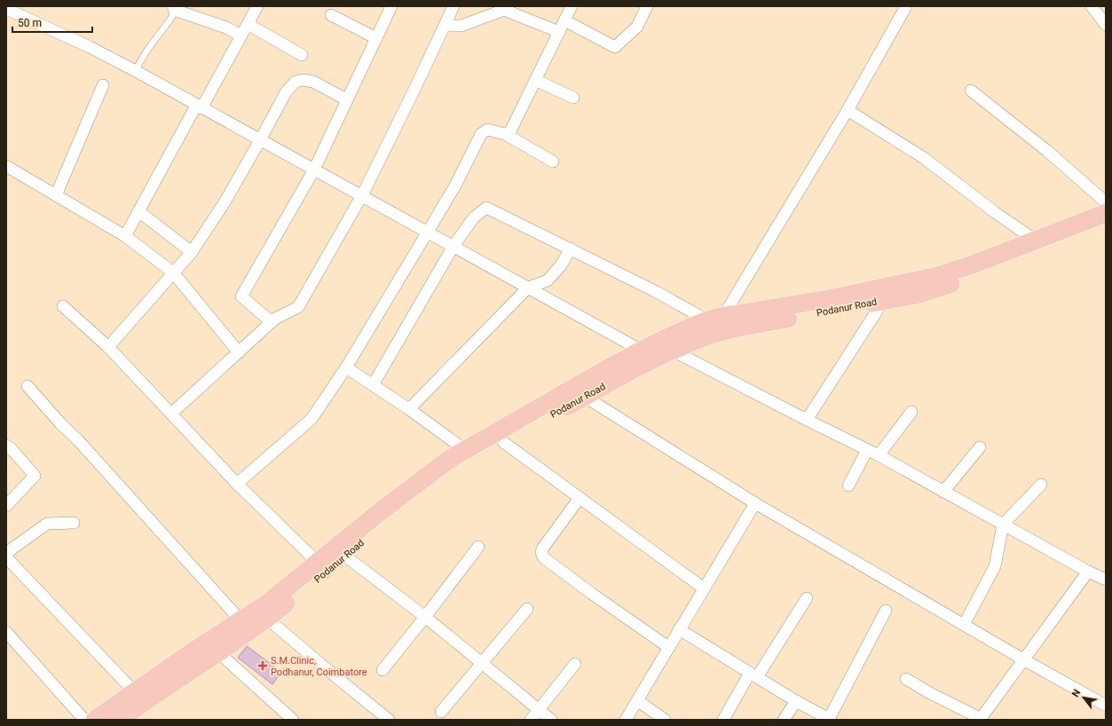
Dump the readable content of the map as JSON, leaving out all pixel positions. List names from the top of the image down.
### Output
{
  "streets": {
    "main road": ["Podanur Road"]
  },
  "places": {
    "health": ["S.M.Clinic, Podhanur, Coimbatore"]
  },
  "scale_bar": "50 m",
  "north": "top left"
}
